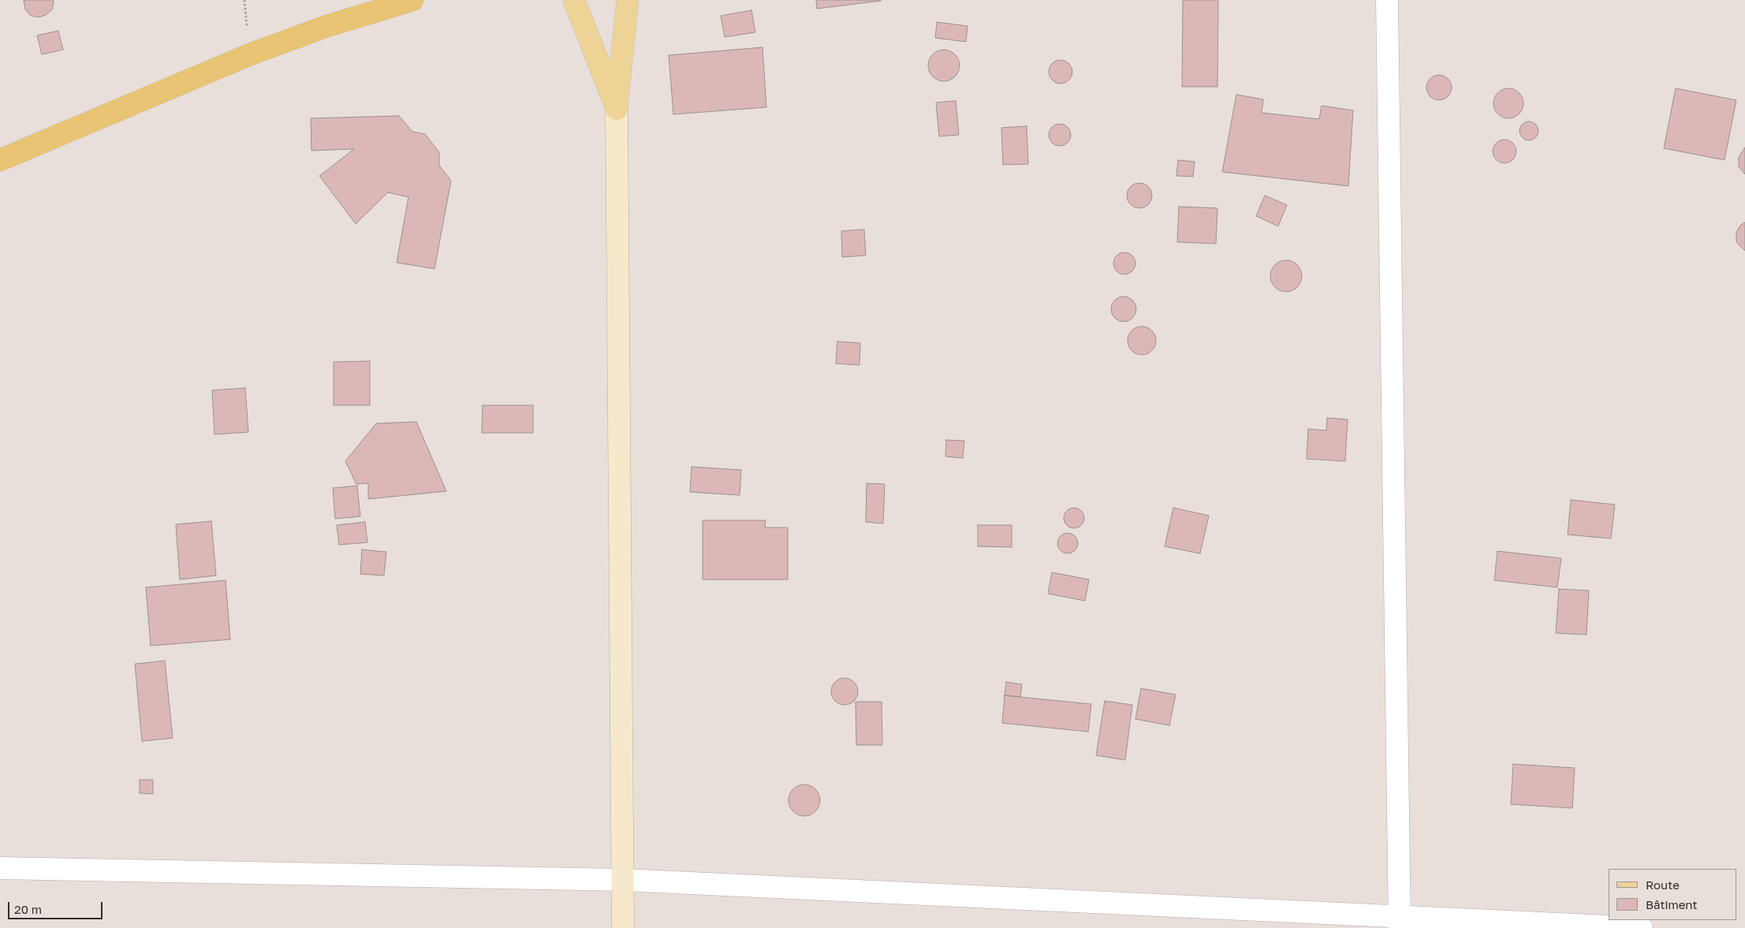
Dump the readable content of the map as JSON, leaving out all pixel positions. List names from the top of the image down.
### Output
{
  "legend": ["Route", "Bâtiment"],
  "scale_bar": "20 m"
}
